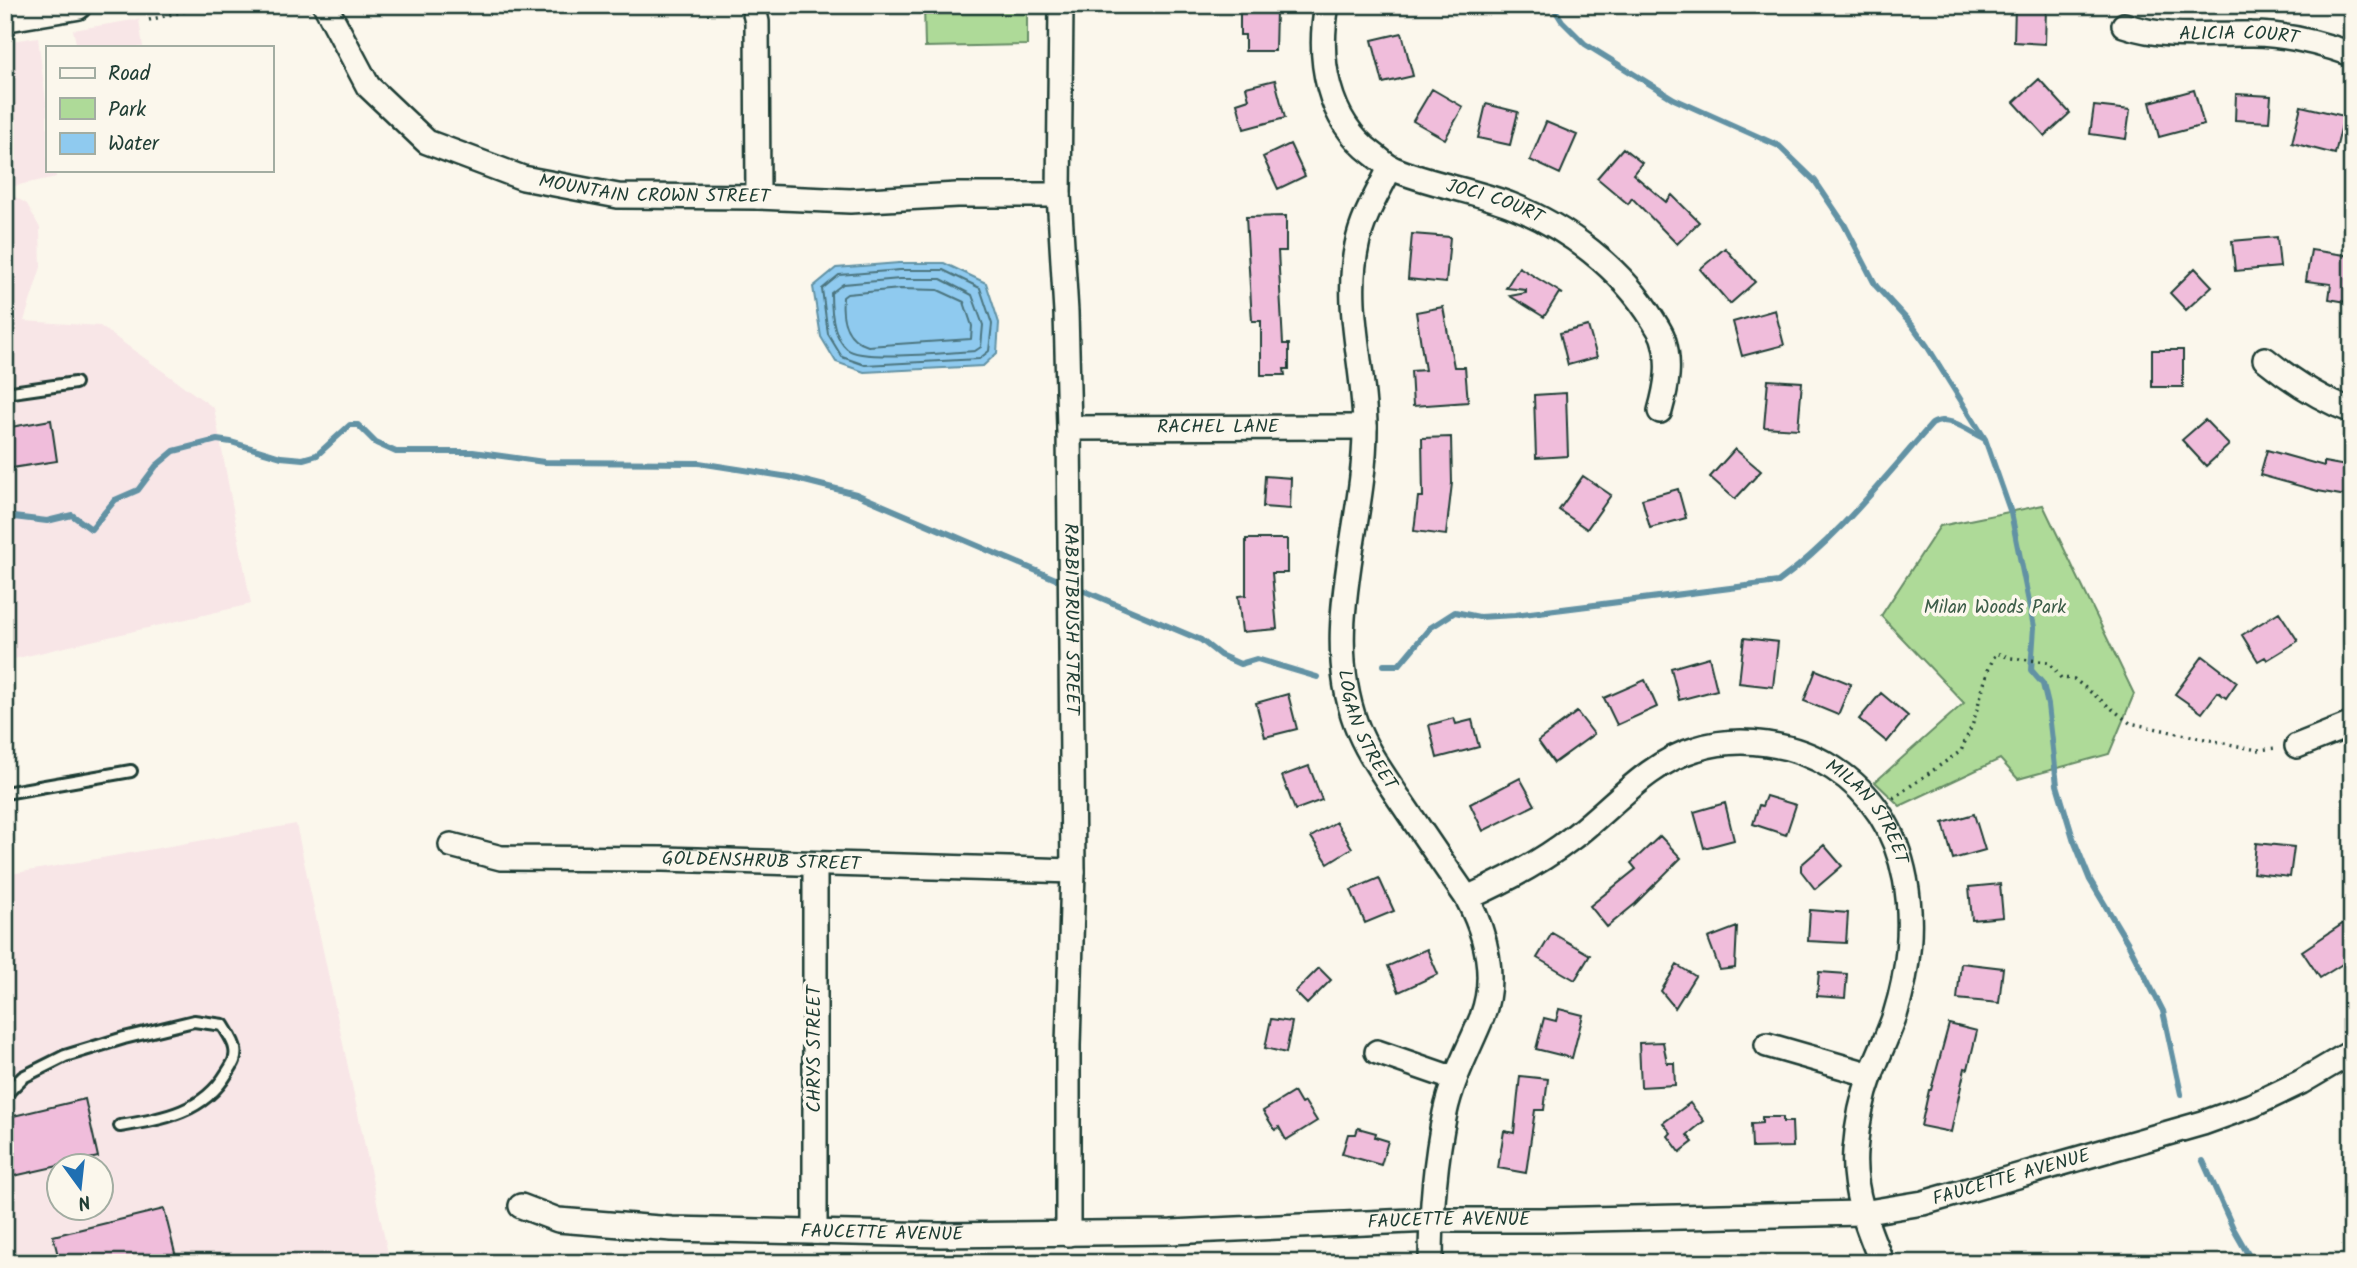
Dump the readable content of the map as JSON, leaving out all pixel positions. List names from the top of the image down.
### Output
{
  "streets": {
    "street": [
      "ALICIA COURT",
      "MOUNTAIN CROWN STREET",
      "JOCI COURT",
      "RACHEL LANE",
      "RABBITBRUSH STREET",
      "LOGAN STREET",
      "MILAN STREET",
      "GOLDENSHRUB STREET",
      "CHRYS STREET",
      "FAUCETTE AVENUE"
    ]
  },
  "crossings": [
    ["MOUNTAIN CROWN STREET", "RABBITBRUSH STREET"],
    ["JOCI COURT", "LOGAN STREET"],
    ["RACHEL LANE", "RABBITBRUSH STREET"],
    ["RACHEL LANE", "LOGAN STREET"],
    ["RABBITBRUSH STREET", "GOLDENSHRUB STREET"],
    ["RABBITBRUSH STREET", "FAUCETTE AVENUE"],
    ["LOGAN STREET", "MILAN STREET"],
    ["LOGAN STREET", "FAUCETTE AVENUE"],
    ["MILAN STREET", "FAUCETTE AVENUE"],
    ["GOLDENSHRUB STREET", "CHRYS STREET"],
    ["CHRYS STREET", "FAUCETTE AVENUE"]
  ],
  "parks": ["Milan Woods Park"],
  "legend": ["Road", "Park", "Water"],
  "north": "bottom"
}
